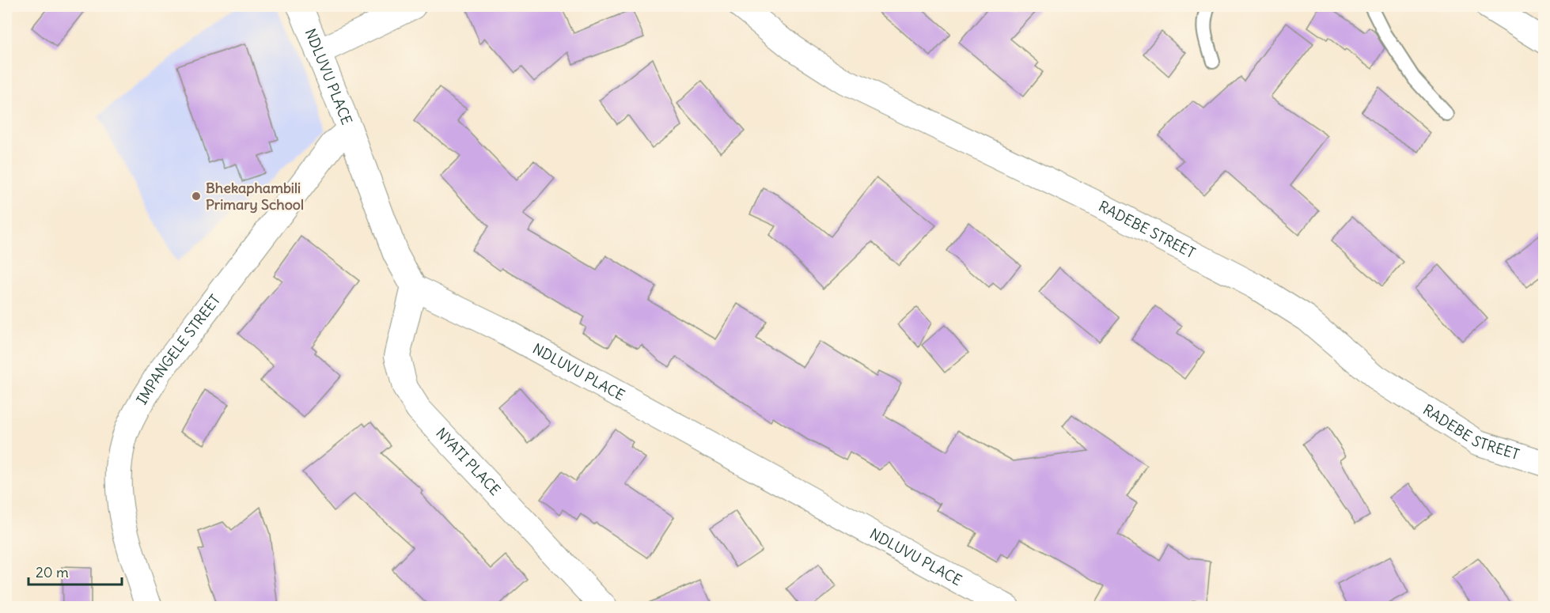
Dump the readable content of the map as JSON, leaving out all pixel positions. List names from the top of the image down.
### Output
{
  "streets": {
    "street": [
      "NDLUVU PLACE",
      "RADEBE STREET",
      "IMPANGELE STREET",
      "NYATI PLACE"
    ]
  },
  "crossings": [
    ["NDLUVU PLACE", "IMPANGELE STREET"],
    ["NDLUVU PLACE", "NYATI PLACE"]
  ],
  "places": ["Bhekaphambili Primary School"],
  "scale_bar": "20 m"
}
